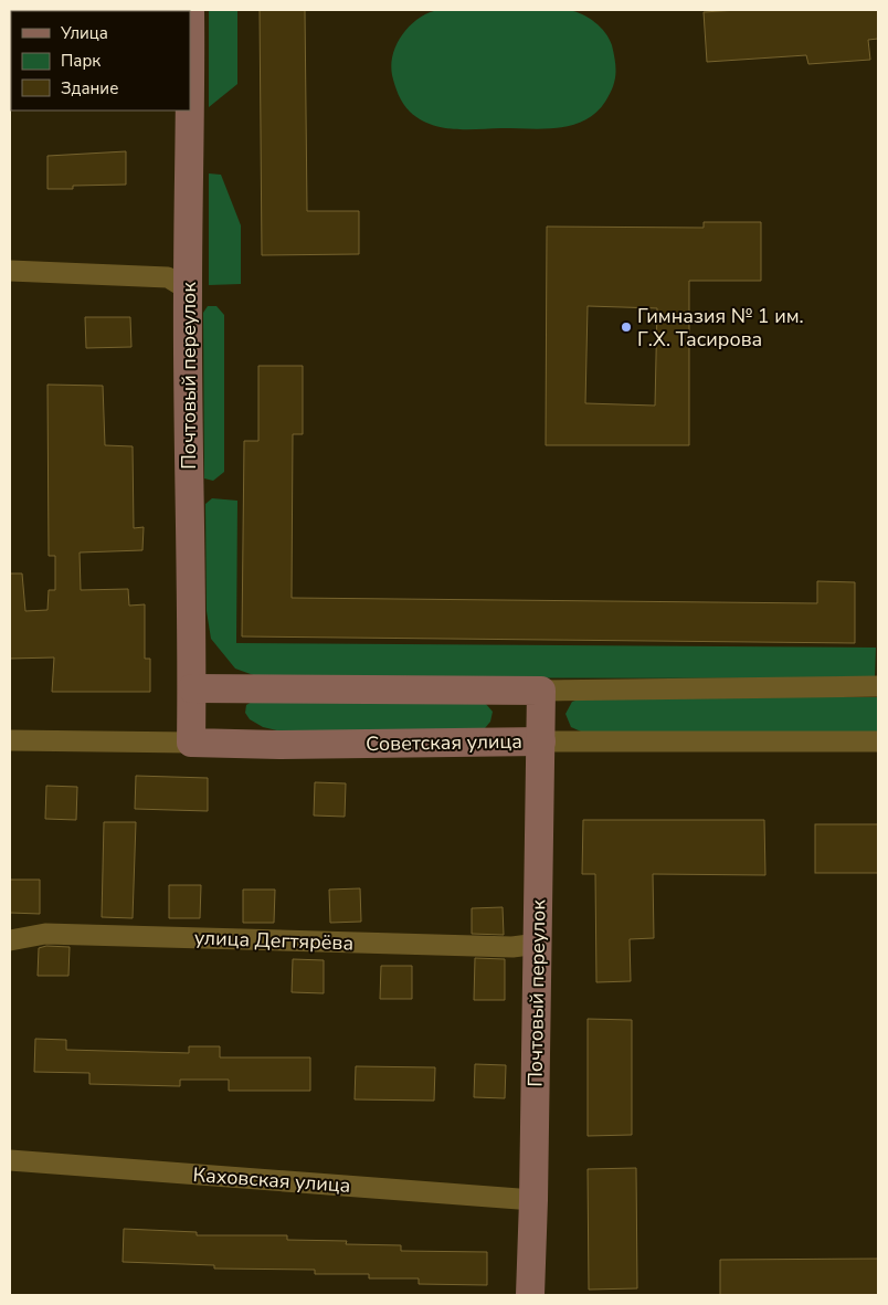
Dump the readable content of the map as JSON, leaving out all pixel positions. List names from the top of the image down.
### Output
{
  "streets": {
    "main road": ["Почтовый переулок", "Советская улица"],
    "street": ["улица Дегтярёва", "Каховская улица"]
  },
  "crossings": [
    ["Почтовый переулок", "Советская улица"],
    ["Почтовый переулок", "улица Дегтярёва"],
    ["Почтовый переулок", "Каховская улица"]
  ],
  "places": ["Гимназия № 1 им. Г.Х. Тасирова"],
  "legend": ["Улица", "Парк", "Здание"]
}
